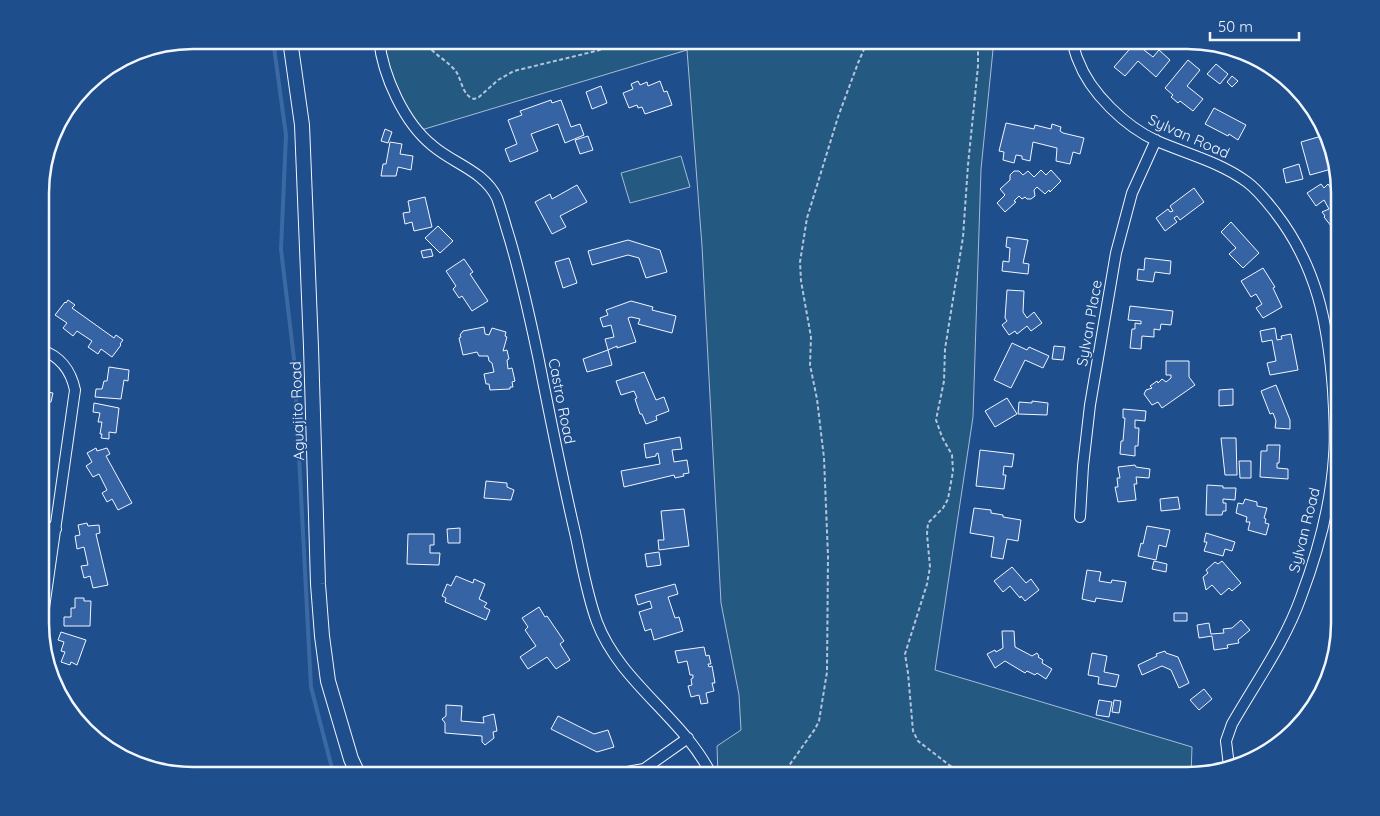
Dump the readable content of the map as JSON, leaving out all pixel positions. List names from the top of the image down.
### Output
{
  "streets": {
    "street": [
      "Sylvan Road",
      "Sylvan Place",
      "Castro Road",
      "Aguajito Road"
    ]
  },
  "crossings": [
    ["Sylvan Road", "Sylvan Place"]
  ],
  "scale_bar": "50 m"
}
